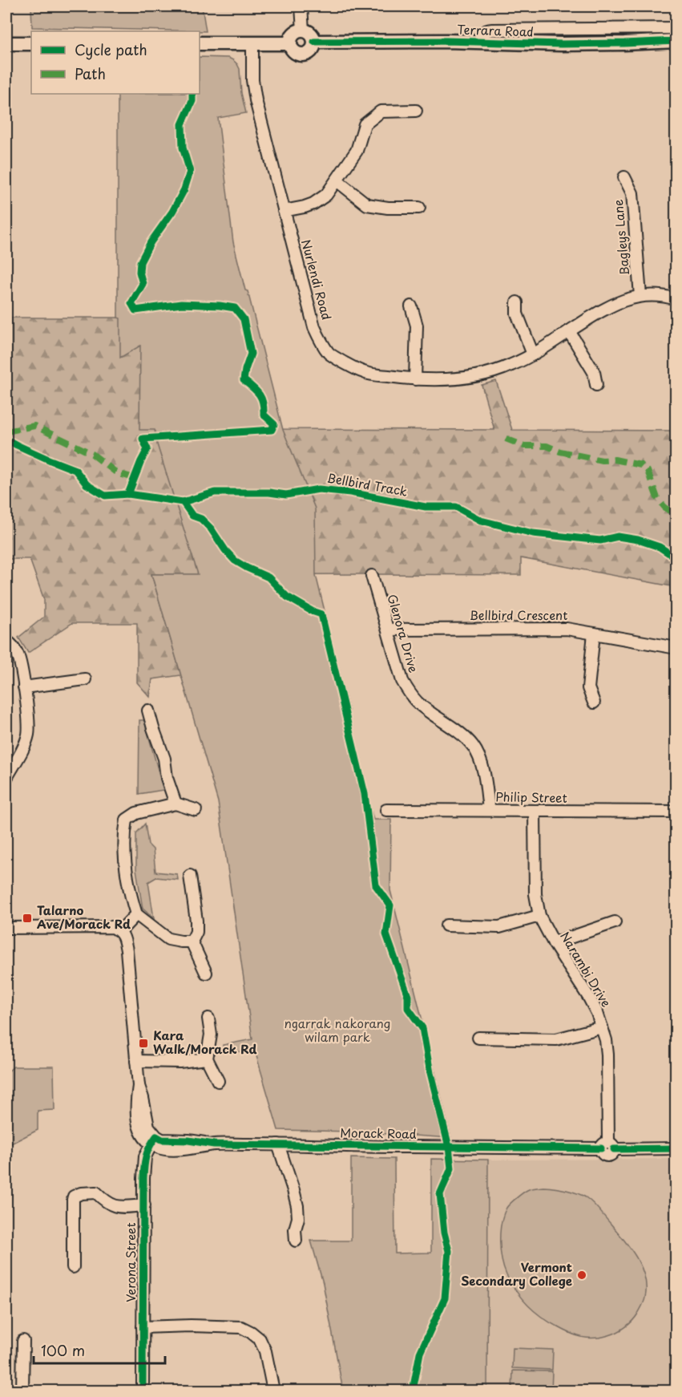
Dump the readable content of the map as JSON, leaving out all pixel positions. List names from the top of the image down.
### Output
{
  "streets": {
    "main road": ["Terrara Road"],
    "street": [
      "Bagleys Lane",
      "Nurlendi Road",
      "Bellbird Crescent",
      "Glenora Drive",
      "Philip Street",
      "Narambi Drive",
      "Morack Road",
      "Verona Street"
    ],
    "cycle path": ["Bellbird Track"]
  },
  "crossings": [
    ["Bagleys Lane", "Nurlendi Road"],
    ["Bellbird Crescent", "Glenora Drive"],
    ["Glenora Drive", "Philip Street"],
    ["Philip Street", "Narambi Drive"],
    ["Narambi Drive", "Morack Road"],
    ["Morack Road", "Verona Street"]
  ],
  "parks": ["ngarrak nakorang wilam park"],
  "places": {
    "transit": ["Talarno Ave/Morack Rd", "Kara Walk/Morack Rd"],
    "other": ["Vermont Secondary College"]
  },
  "legend": ["Cycle path", "Path"],
  "scale_bar": "100 m"
}
